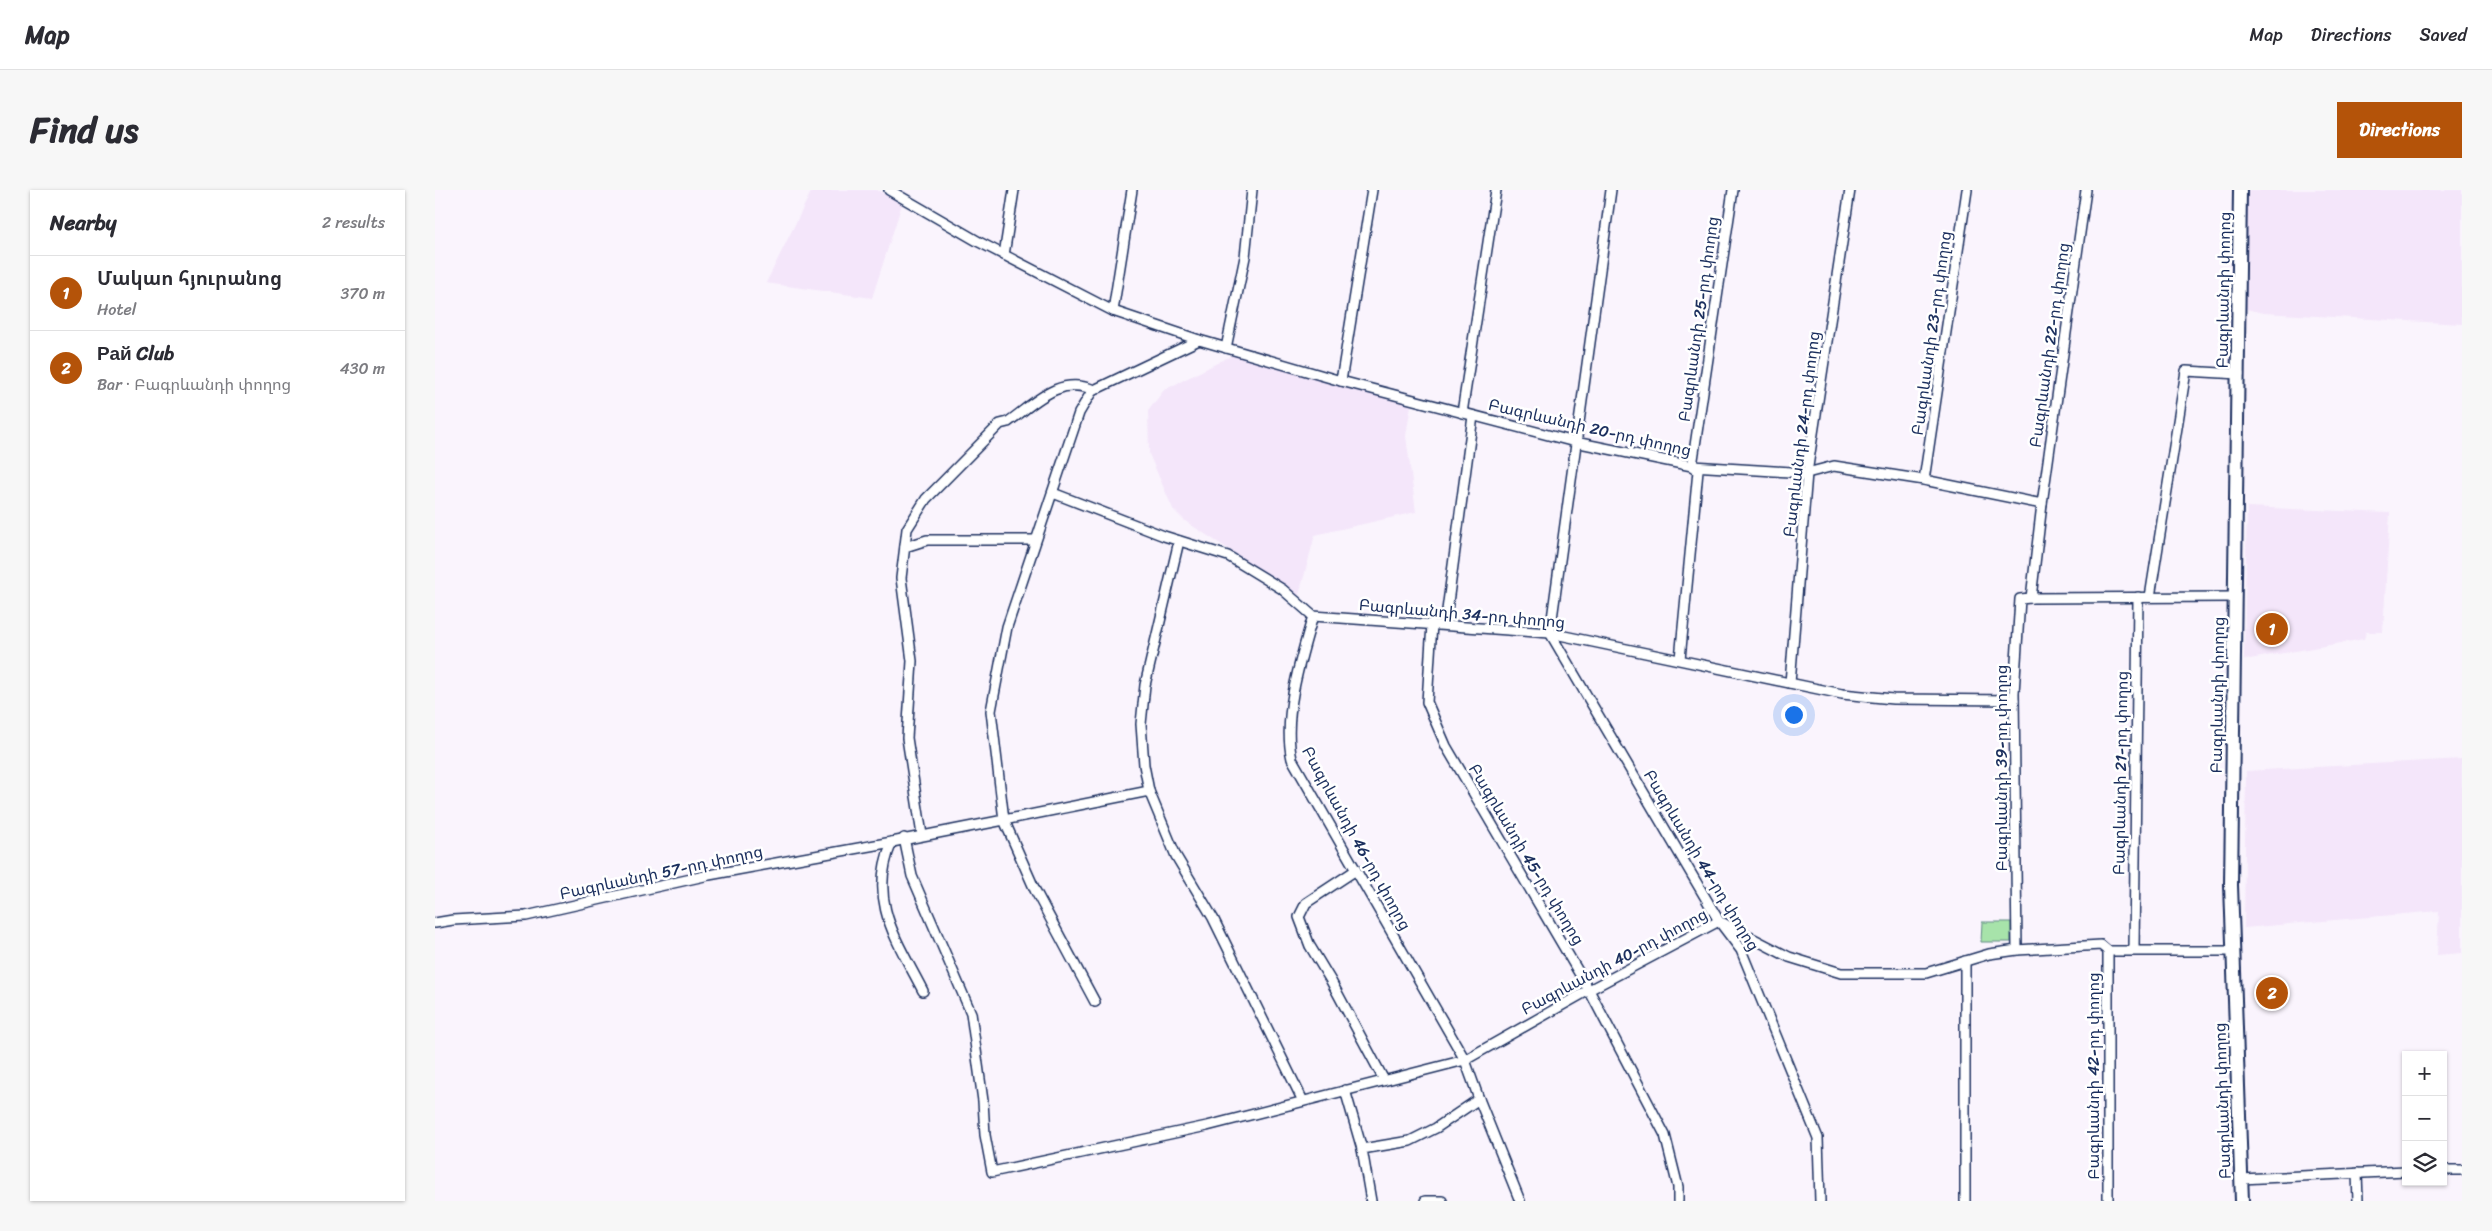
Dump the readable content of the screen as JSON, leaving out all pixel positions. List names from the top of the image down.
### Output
{
  "streets": {
    "main road": ["Բագրևանդի փողոց"],
    "street": [
      "Բագրևանդի 25-րդ փողոց",
      "Բագրևանդի 23-րդ փողոց",
      "Բագրևանդի 22-րդ փողոց",
      "Բագրևանդի 20-րդ փողոց",
      "Բագրևանդի 24-րդ փողոց",
      "Բագրևանդի 34-րդ փողոց",
      "Բագրևանդի 39-րդ փողոց",
      "Բագրևանդի 21-րդ փողոց",
      "Բագրևանդի 46-րդ փողոց",
      "Բագրևանդի 45-րդ փողոց",
      "Բագրևանդի 44-րդ փողոց",
      "Բագրևանդի 57-րդ փողոց",
      "Բագրևանդի 40-րդ փողոց",
      "Բագրևանդի 42-րդ փողոց"
    ]
  },
  "crossings": [
    ["Բագրևանդի փողոց", "Բագրևանդի 40-րդ փողոց"],
    ["Բագրևանդի 25-րդ փողոց", "Բագրևանդի 20-րդ փողոց"],
    ["Բագրևանդի 25-րդ փողոց", "Բագրևանդի 34-րդ փողոց"],
    ["Բագրևանդի 23-րդ փողոց", "Բագրևանդի 20-րդ փողոց"],
    ["Բագրևանդի 22-րդ փողոց", "Բագրևանդի 20-րդ փողոց"],
    ["Բագրևանդի 20-րդ փողոց", "Բագրևանդի 24-րդ փողոց"],
    ["Բագրևանդի 24-րդ փողոց", "Բագրևանդի 34-րդ փողոց"],
    ["Բագրևանդի 34-րդ փողոց", "Բագրևանդի 39-րդ փողոց"],
    ["Բագրևանդի 34-րդ փողոց", "Բագրևանդի 46-րդ փողոց"],
    ["Բագրևանդի 34-րդ փողոց", "Բագրևանդի 45-րդ փողոց"],
    ["Բագրևանդի 34-րդ փողոց", "Բագրևանդի 44-րդ փողոց"],
    ["Բագրևանդի 39-րդ փողոց", "Բագրևանդի 40-րդ փողոց"],
    ["Բագրևանդի 21-րդ փողոց", "Բագրևանդի 40-րդ փողոց"],
    ["Բագրևանդի 46-րդ փողոց", "Բագրևանդի 40-րդ փողոց"],
    ["Բագրևանդի 45-րդ փողոց", "Բագրևանդի 40-րդ փողոց"],
    ["Բագրևանդի 44-րդ փողոց", "Բագրևանդի 40-րդ փողոց"],
    ["Բագրևանդի 57-րդ փողոց", "Բագրևանդի 40-րդ փողոց"],
    ["Բագրևանդի 40-րդ փողոց", "Բագրևանդի 42-րդ փողոց"]
  ],
  "page": {
    "header": "Map",
    "nav": ["Map", "Directions", "Saved"],
    "title": "Find us",
    "buttons": "Directions",
    "heading": ["Nearby", "2 results"],
    "list": [
      {
        "mark": "1",
        "name": "Մակաո հյուրանոց",
        "note": "Hotel",
        "value": "370 m"
      },
      {
        "mark": "2",
        "name": "Рай Club",
        "note": "Bar · Բագրևանդի փողոց",
        "value": "430 m"
      }
    ],
    "pins": ["1", "2"],
    "map_buttons": ["+", "−"]
  }
}
